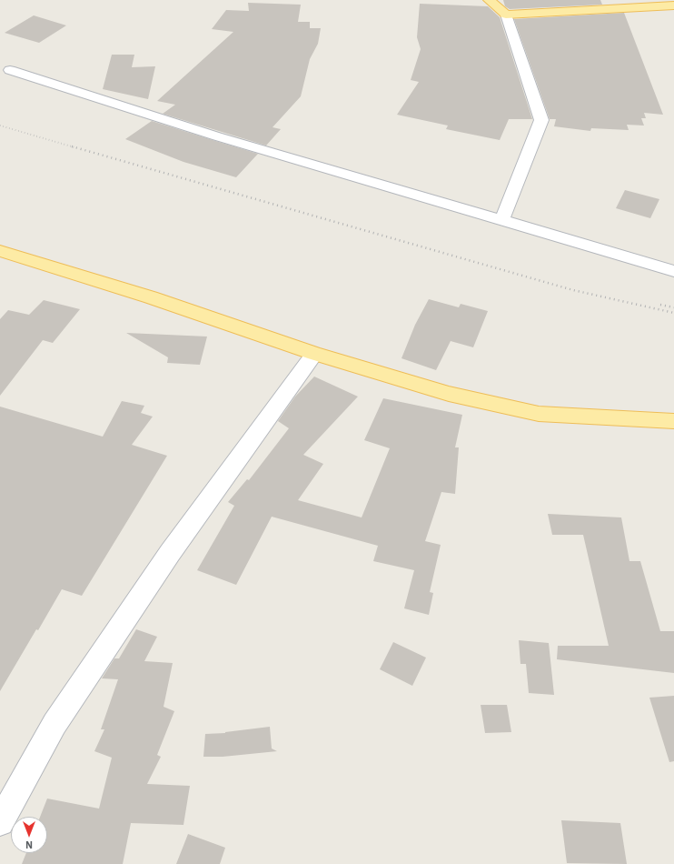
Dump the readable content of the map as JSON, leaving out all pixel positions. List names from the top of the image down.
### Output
{
  "north": "bottom"
}
